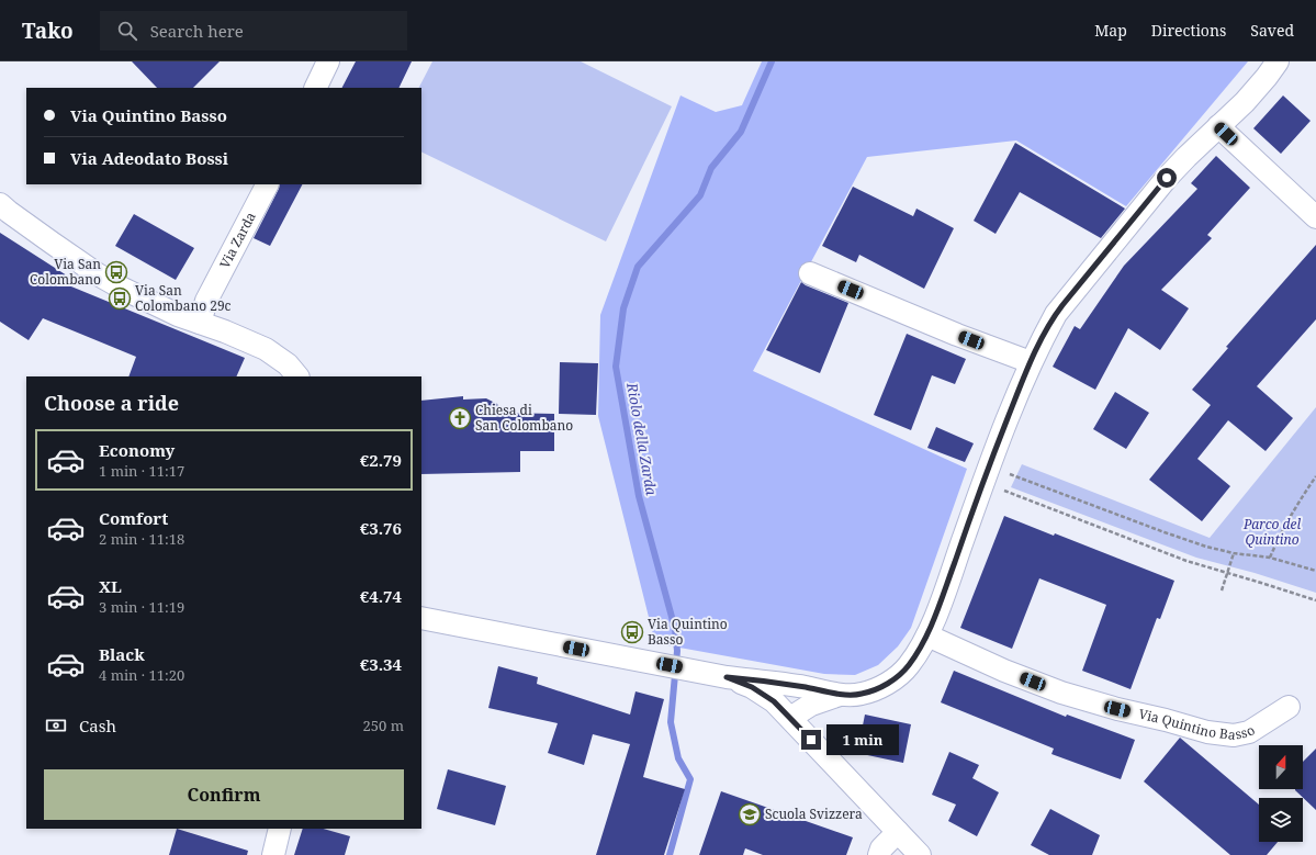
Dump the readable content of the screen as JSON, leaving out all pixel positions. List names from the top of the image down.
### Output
{
  "streets": {
    "street": ["Via Zarda", "Via Quintino Basso"]
  },
  "water": ["Riolo della Zarda"],
  "parks": ["Parco del Quintino"],
  "places": {
    "bus stop": ["Via San Colombano", "Via San Colombano 29c", "Via Quintino Basso"],
    "church": ["Chiesa di San Colombano"],
    "school or university": ["Scuola Svizzera"]
  },
  "north": "top",
  "page": {
    "header": "Tako",
    "search": "Search here",
    "nav": ["Map", "Directions", "Saved"],
    "banner": ["Via Quintino Basso", "Via Adeodato Bossi"],
    "heading": "Choose a ride",
    "list": [
      {
        "name": "Economy",
        "note": "1 min · 11:17",
        "value": "€2.79"
      },
      {
        "name": "Comfort",
        "note": "2 min · 11:18",
        "value": "€3.76"
      },
      {
        "name": "XL",
        "note": "3 min · 11:19",
        "value": "€4.74"
      },
      {
        "name": "Black",
        "note": "4 min · 11:20",
        "value": "€3.34"
      }
    ],
    "pay": ["Cash", "250 m"],
    "bubble": "1 min",
    "buttons": "Confirm"
  }
}
